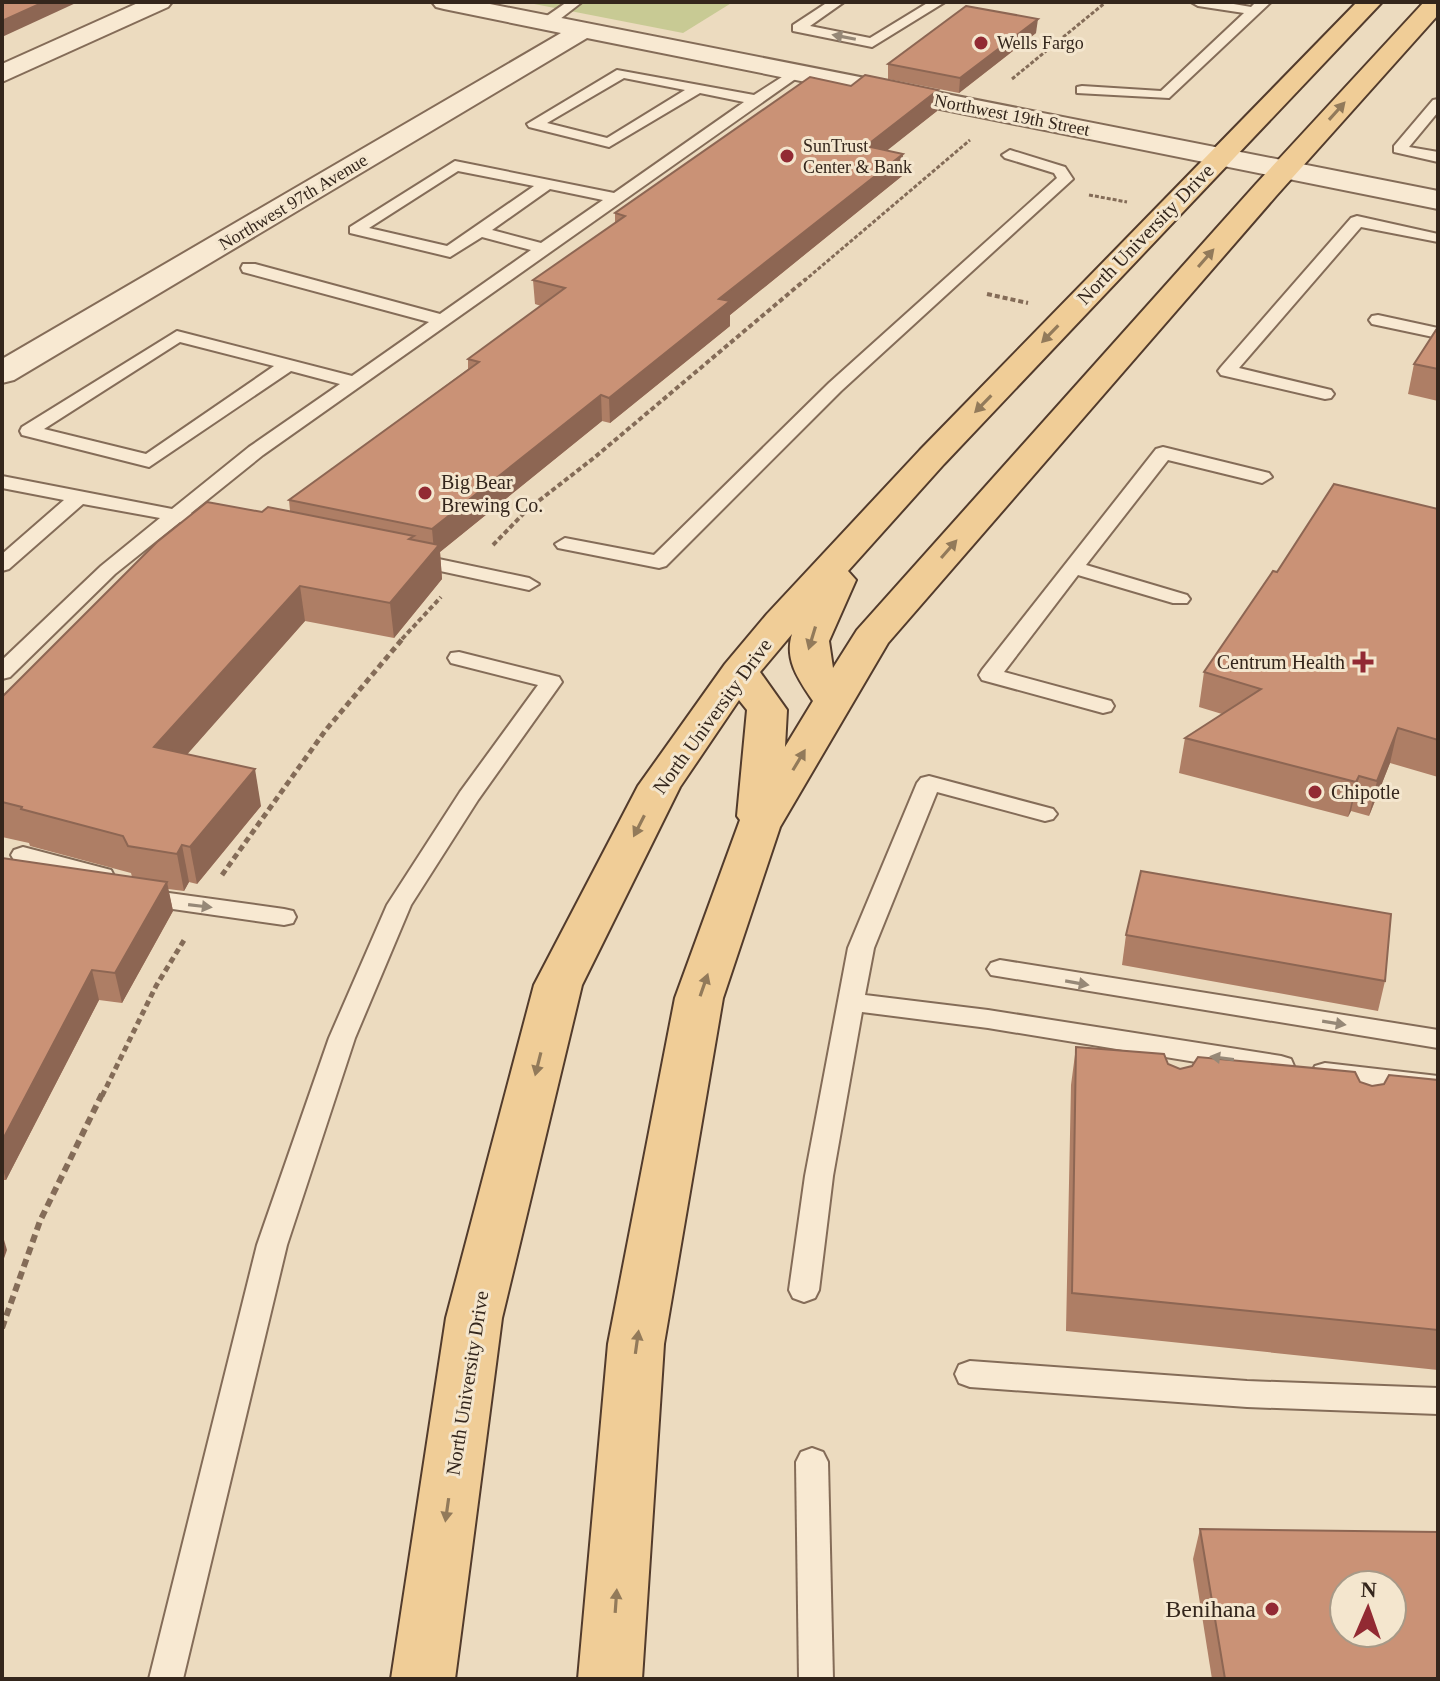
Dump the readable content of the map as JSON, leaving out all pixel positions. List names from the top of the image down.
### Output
{
  "streets": {
    "main road": ["North University Drive"],
    "street": ["Northwest 19th Street", "Northwest 97th Avenue"]
  },
  "crossings": [
    ["Northwest 19th Street", "Northwest 97th Avenue"],
    ["Northwest 19th Street", "North University Drive"]
  ],
  "places": {
    "other": [
      "Wells Fargo",
      "SunTrust Center & Bank",
      "Big Bear Brewing Co.",
      "Chipotle",
      "Benihana"
    ],
    "health": ["Centrum Health"]
  },
  "north": "top"
}
